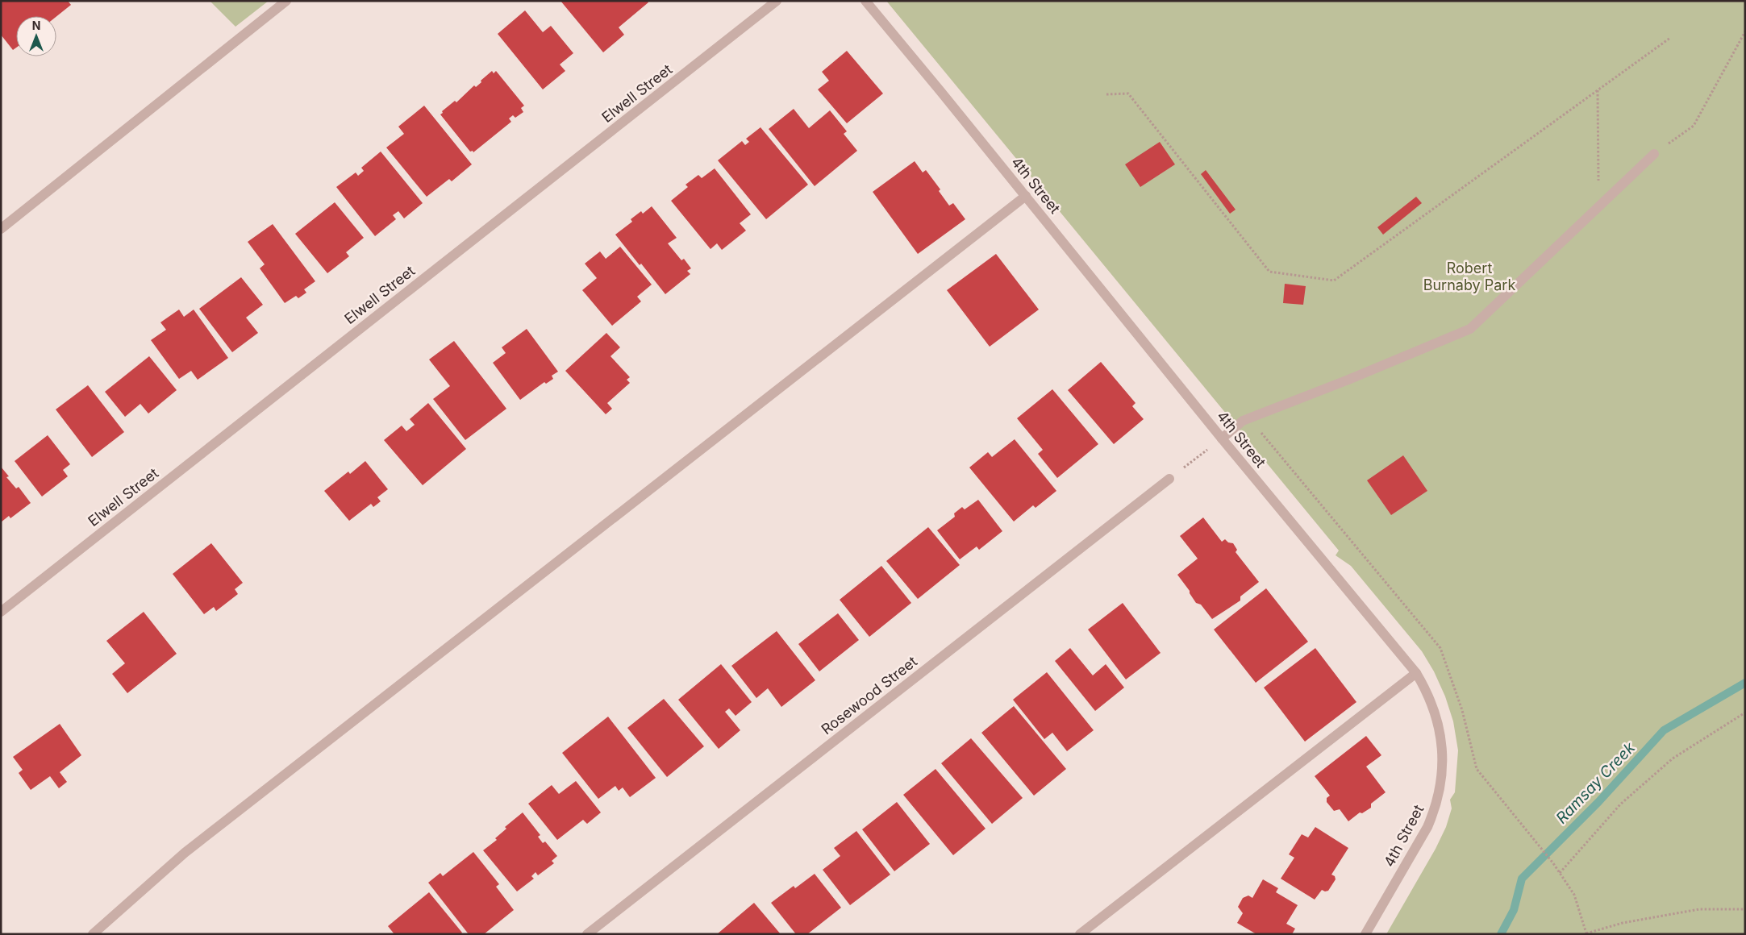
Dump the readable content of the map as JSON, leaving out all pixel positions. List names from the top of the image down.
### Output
{
  "streets": {
    "street": ["Elwell Street", "4th Street", "Rosewood Street"]
  },
  "water": ["Ramsay Creek"],
  "parks": ["Robert Burnaby Park"],
  "north": "top"
}
